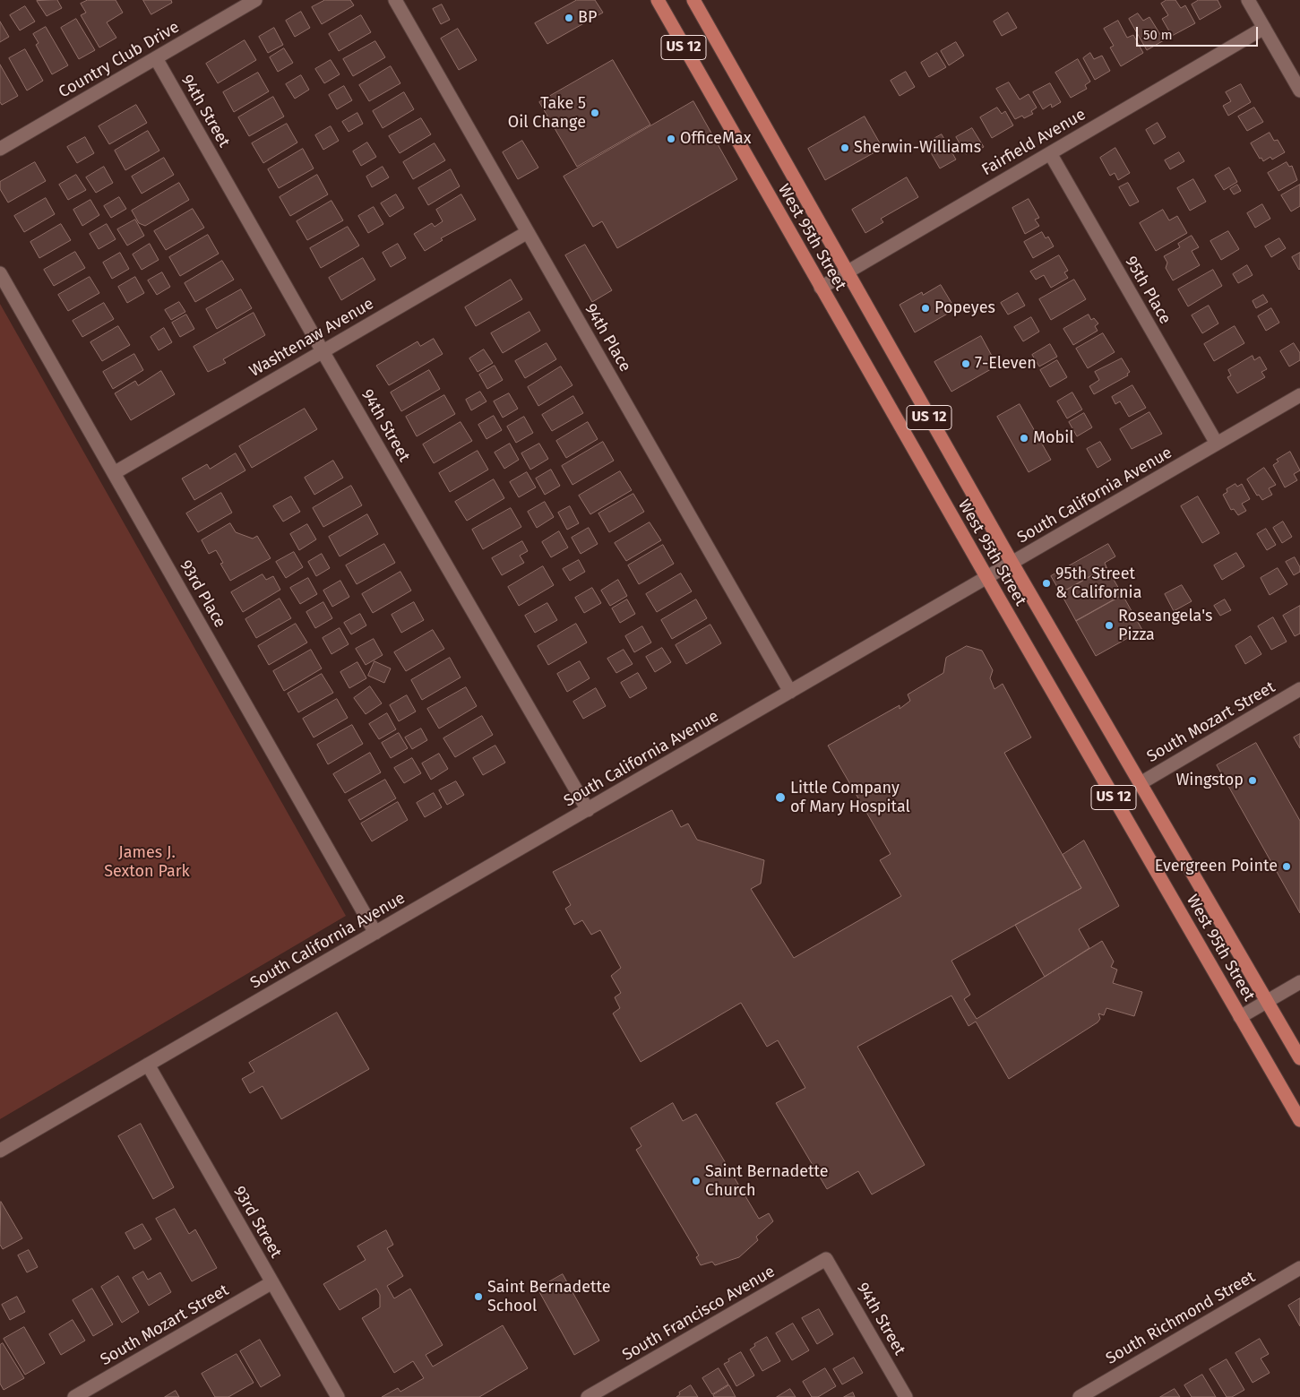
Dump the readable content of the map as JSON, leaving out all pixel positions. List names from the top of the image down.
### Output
{
  "streets": {
    "main road": ["US 12", "West 95th Street"],
    "street": [
      "Country Club Drive",
      "94th Street",
      "Fairfield Avenue",
      "95th Place",
      "Washtenaw Avenue",
      "94th Place",
      "South California Avenue",
      "93rd Place",
      "South Mozart Street",
      "93rd Street",
      "South Francisco Avenue",
      "South Richmond Street"
    ]
  },
  "crossings": [
    ["Country Club Drive", "94th Street"],
    ["94th Street", "Washtenaw Avenue"],
    ["94th Street", "South California Avenue"],
    ["94th Street", "South Francisco Avenue"],
    ["Fairfield Avenue", "West 95th Street"],
    ["Fairfield Avenue", "95th Place"],
    ["West 95th Street", "South California Avenue"],
    ["West 95th Street", "South Mozart Street"],
    ["95th Place", "South California Avenue"],
    ["Washtenaw Avenue", "94th Place"],
    ["Washtenaw Avenue", "93rd Place"],
    ["94th Place", "South California Avenue"],
    ["South California Avenue", "93rd Place"],
    ["South California Avenue", "93rd Street"],
    ["South Mozart Street", "93rd Street"]
  ],
  "parks": ["James J. Sexton Park"],
  "places": [
    "BP",
    "Take 5 Oil Change",
    "OfficeMax",
    "Sherwin-Williams",
    "Popeyes",
    "7-Eleven",
    "Mobil",
    "95th Street & California",
    "Roseangela's Pizza",
    "Wingstop",
    "Little Company of Mary Hospital",
    "Evergreen Pointe",
    "Saint Bernadette Church",
    "Saint Bernadette School"
  ],
  "scale_bar": "50 m"
}
